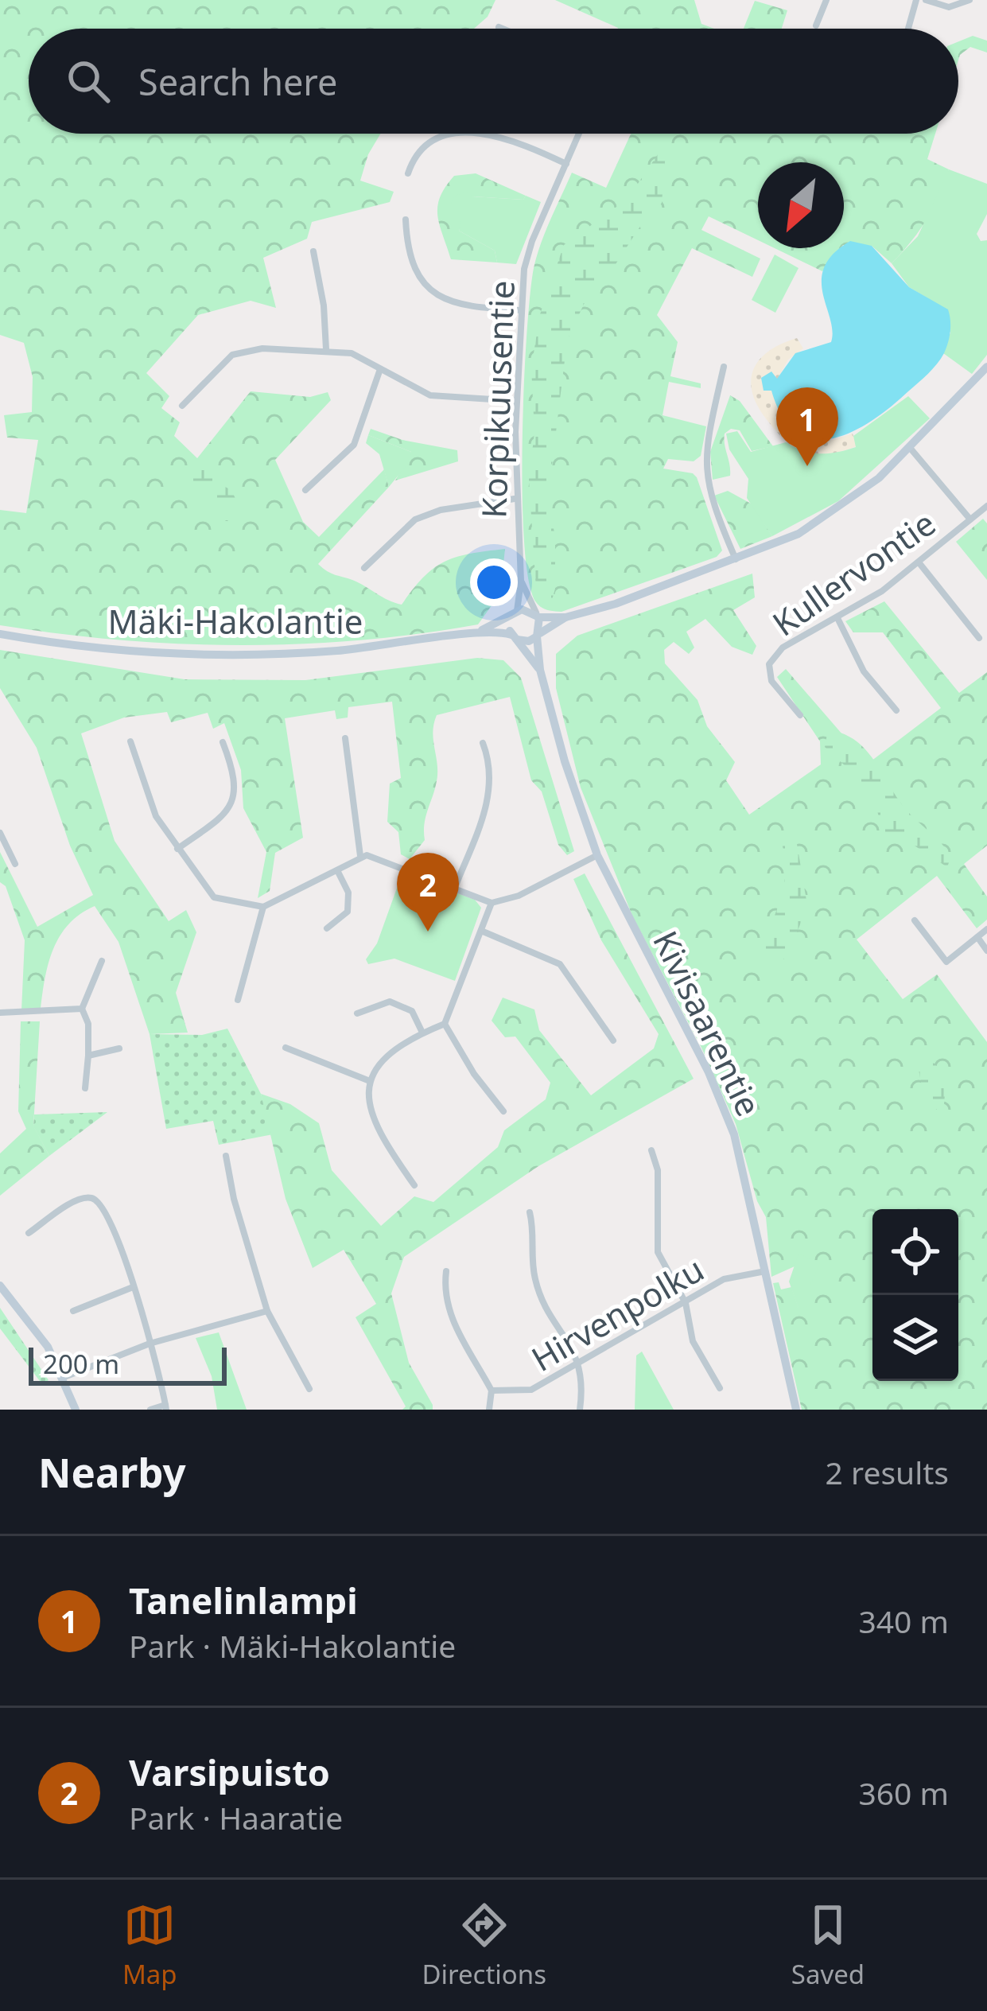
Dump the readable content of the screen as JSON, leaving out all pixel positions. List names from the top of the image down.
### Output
{
  "streets": {
    "street": [
      "Korpikuusentie",
      "Kullervontie",
      "Mäki-Hakolantie",
      "Kivisaarentie",
      "Hirvenpolku"
    ]
  },
  "crossings": [
    ["Korpikuusentie", "Mäki-Hakolantie"],
    ["Korpikuusentie", "Kivisaarentie"],
    ["Mäki-Hakolantie", "Kivisaarentie"],
    ["Kivisaarentie", "Hirvenpolku"]
  ],
  "scale_bar": "200 m",
  "north": "bottom left",
  "page": {
    "search": "Search here",
    "pins": ["1", "2"],
    "scale": "200 m",
    "heading": ["Nearby", "2 results"],
    "list": [
      {
        "mark": "1",
        "name": "Tanelinlampi",
        "note": "Park · Mäki-Hakolantie",
        "value": "340 m"
      },
      {
        "mark": "2",
        "name": "Varsipuisto",
        "note": "Park · Haaratie",
        "value": "360 m"
      }
    ],
    "nav": ["Map", "Directions", "Saved"]
  }
}
